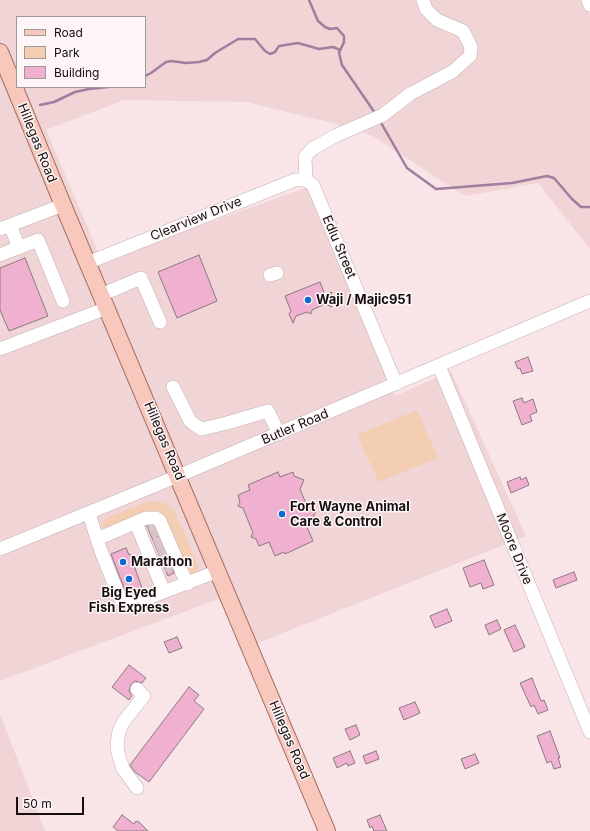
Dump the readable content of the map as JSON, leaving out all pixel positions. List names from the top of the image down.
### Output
{
  "streets": {
    "main road": ["Hillegas Road"],
    "street": [
      "Clearview Drive",
      "Edlu Street",
      "Butler Road",
      "Moore Drive"
    ]
  },
  "crossings": [
    ["Hillegas Road", "Clearview Drive"],
    ["Hillegas Road", "Butler Road"],
    ["Clearview Drive", "Edlu Street"],
    ["Edlu Street", "Butler Road"],
    ["Butler Road", "Moore Drive"]
  ],
  "places": [
    "Waji / Majic951",
    "Fort Wayne Animal Care & Control",
    "Marathon",
    "Big Eyed Fish Express"
  ],
  "legend": ["Road", "Park", "Building"],
  "scale_bar": "50 m"
}
